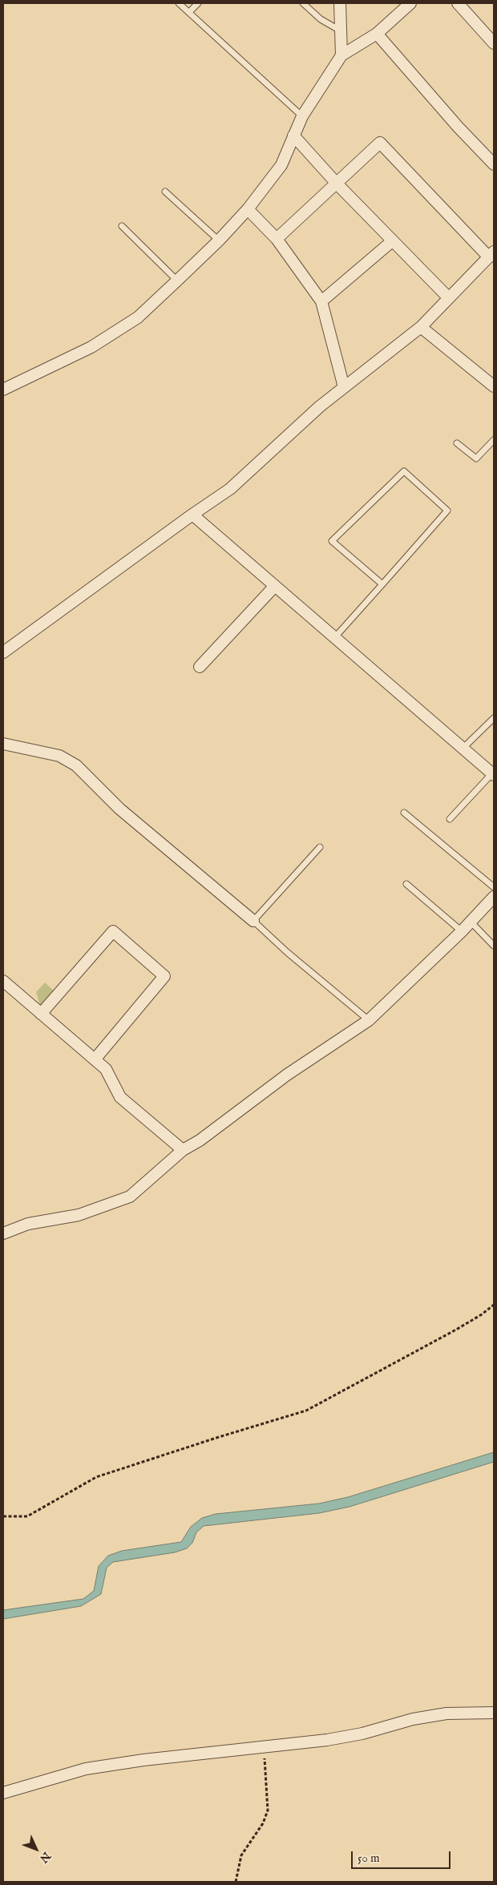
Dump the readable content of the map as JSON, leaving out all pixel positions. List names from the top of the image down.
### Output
{
  "scale_bar": "50 m",
  "north": "bottom right"
}
